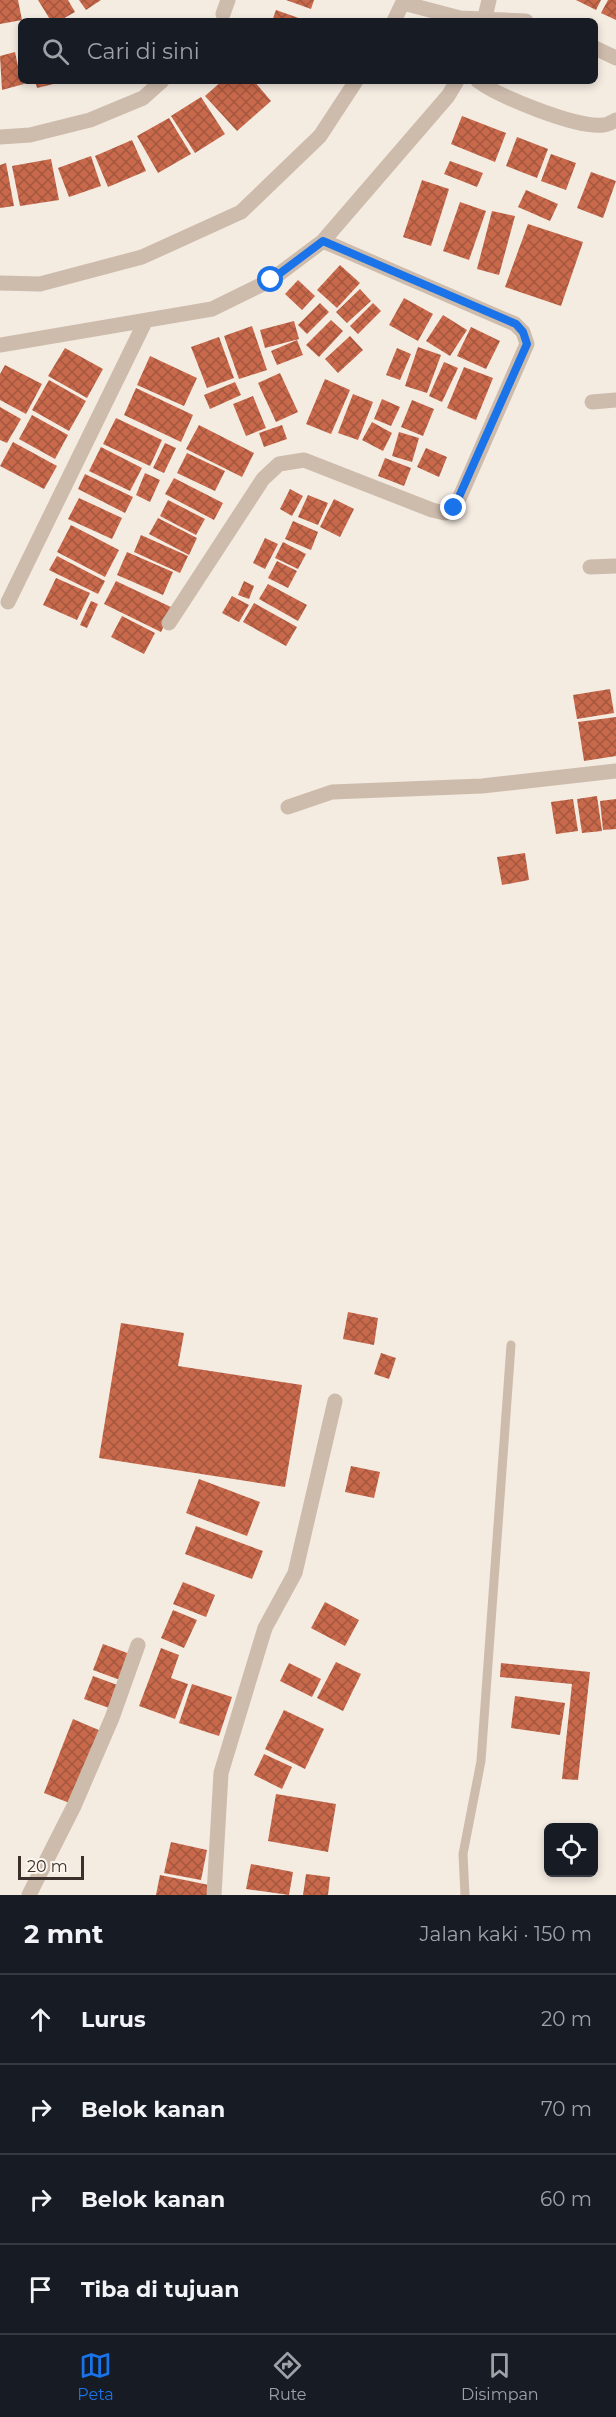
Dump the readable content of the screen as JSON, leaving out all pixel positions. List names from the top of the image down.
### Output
{
  "scale_bar": "20 m",
  "page": {
    "search": "Cari di sini",
    "scale": "20 m",
    "heading": ["2 mnt", "Jalan kaki · 150 m"],
    "list": [
      ["Lurus", "20 m"],
      ["Belok kanan", "70 m"],
      ["Belok kanan", "60 m"],
      "Tiba di tujuan"
    ],
    "nav": ["Peta", "Rute", "Disimpan"]
  }
}
